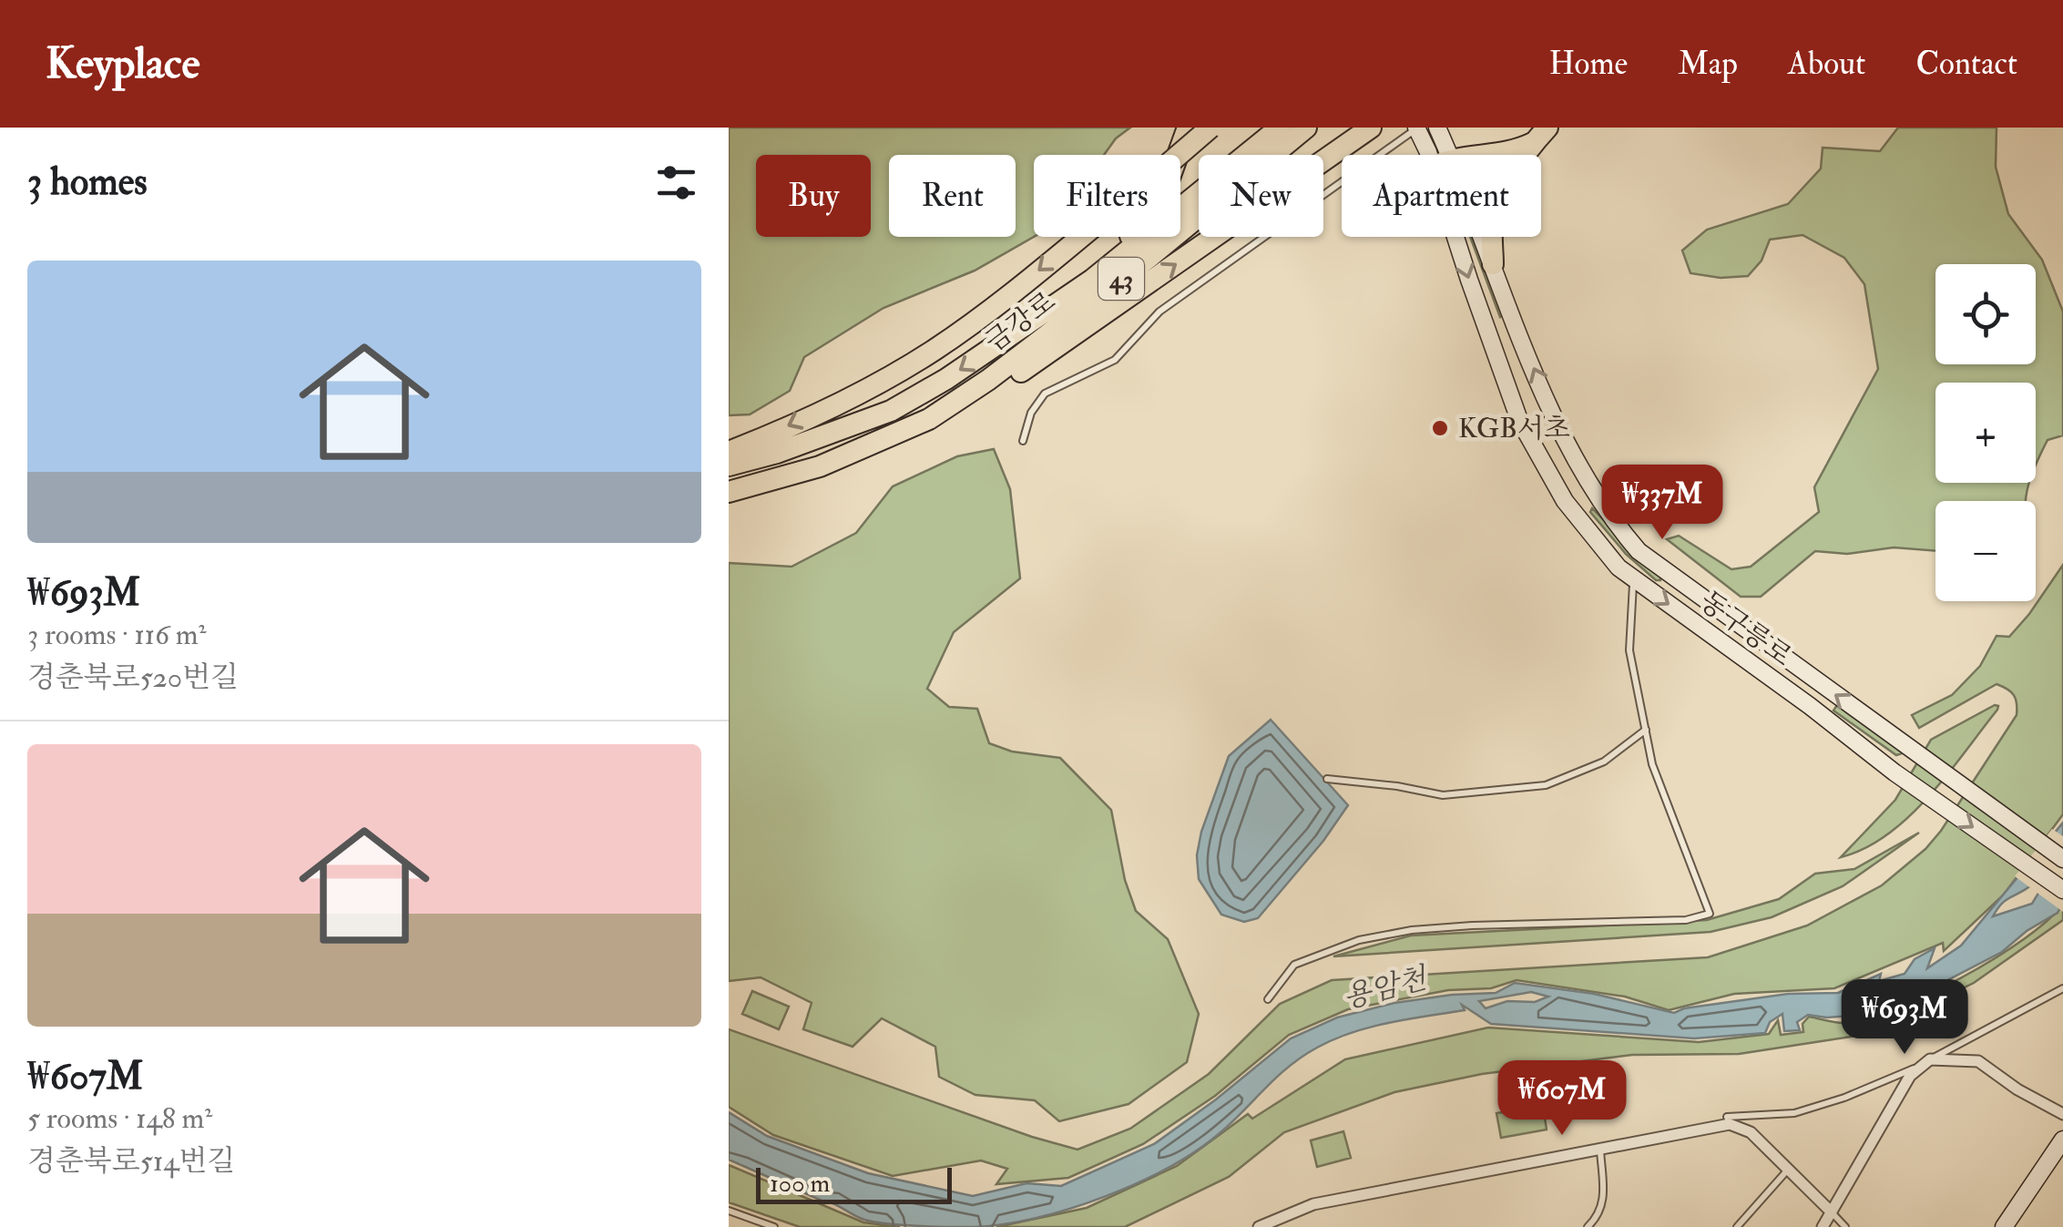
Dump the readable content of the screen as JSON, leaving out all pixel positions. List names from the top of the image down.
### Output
{
  "streets": {
    "highway": ["43", "금강로"],
    "street": ["동구릉로"]
  },
  "crossings": [
    ["43", "금강로"]
  ],
  "water": ["용암천"],
  "places": ["KGB서초"],
  "scale_bar": "100 m",
  "page": {
    "header": "Keyplace",
    "nav": [
      "Home",
      "Map",
      "About",
      "Contact"
    ],
    "heading": "3 homes",
    "chip": [
      "Buy",
      "Rent",
      "Filters",
      "New",
      "Apartment"
    ],
    "list": [
      {
        "name": "₩693M",
        "note": "3 rooms · 116 m² · 경춘북로520번길"
      },
      {
        "name": "₩607M",
        "note": "5 rooms · 148 m² · 경춘북로514번길"
      }
    ],
    "map_buttons": ["+", "−"],
    "price": ["₩337M", "₩693M", "₩607M"],
    "scale": "100 m"
  }
}
